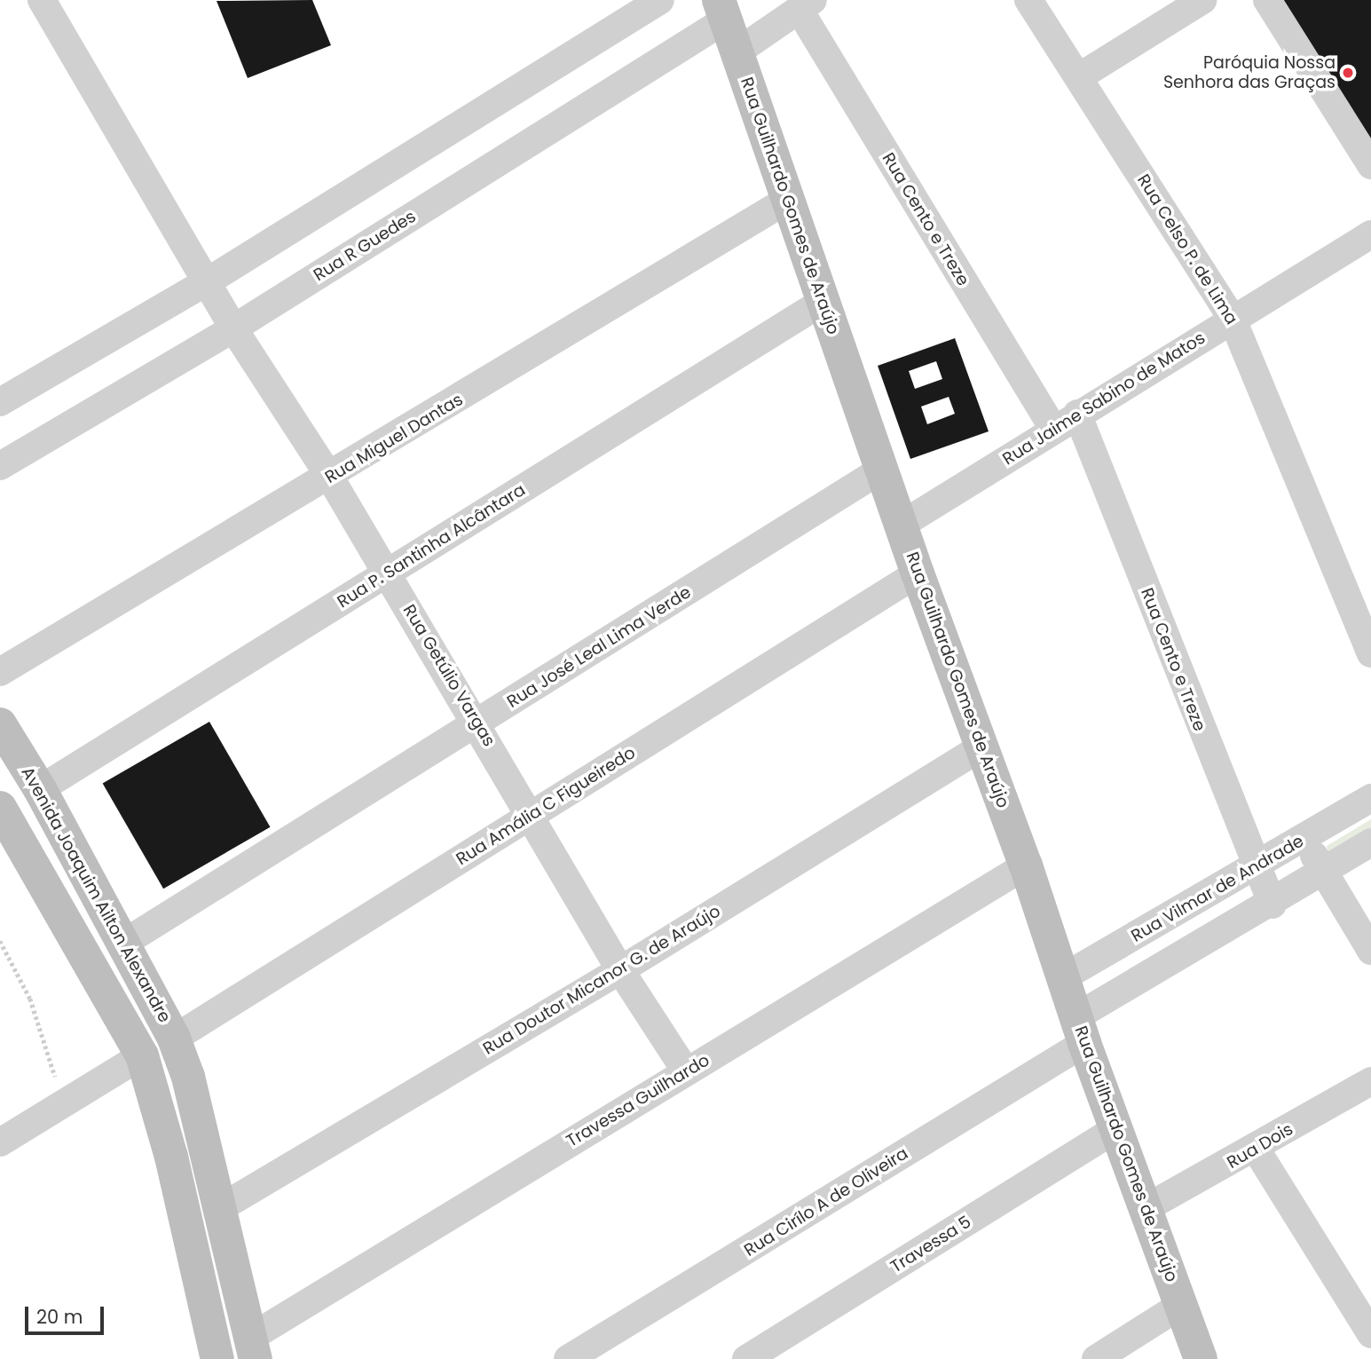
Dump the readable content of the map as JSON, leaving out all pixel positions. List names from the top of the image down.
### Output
{
  "streets": {
    "street": [
      "Rua Guilhardo Gomes de Araújo",
      "Rua Cento e Treze",
      "Rua R Guedes",
      "Rua Celso P. de Lima",
      "Rua Jaime Sabino de Matos",
      "Rua Miguel Dantas",
      "Rua P. Santinha Alcântara",
      "Rua José Leal Lima Verde",
      "Rua Getúlio Vargas",
      "Rua Amália C Figueiredo",
      "Rua Vilmar de Andrade",
      "Avenida Joaquim Ailton Alexandre",
      "Rua Doutor Micanor G. de Araújo",
      "Travessa Guilhardo",
      "Rua Dois",
      "Rua Cirílo A de Oliveira",
      "Travessa 5"
    ]
  },
  "crossings": [
    ["Rua Guilhardo Gomes de Araújo", "Rua R Guedes"],
    ["Rua Guilhardo Gomes de Araújo", "Rua Jaime Sabino de Matos"],
    ["Rua Guilhardo Gomes de Araújo", "Rua Miguel Dantas"],
    ["Rua Guilhardo Gomes de Araújo", "Rua P. Santinha Alcântara"],
    ["Rua Guilhardo Gomes de Araújo", "Rua José Leal Lima Verde"],
    ["Rua Guilhardo Gomes de Araújo", "Rua Amália C Figueiredo"],
    ["Rua Guilhardo Gomes de Araújo", "Rua Vilmar de Andrade"],
    ["Rua Guilhardo Gomes de Araújo", "Rua Doutor Micanor G. de Araújo"],
    ["Rua Guilhardo Gomes de Araújo", "Travessa Guilhardo"],
    ["Rua Guilhardo Gomes de Araújo", "Rua Dois"],
    ["Rua Guilhardo Gomes de Araújo", "Rua Cirílo A de Oliveira"],
    ["Rua Guilhardo Gomes de Araújo", "Travessa 5"],
    ["Rua Cento e Treze", "Rua Jaime Sabino de Matos"],
    ["Rua Cento e Treze", "Rua Vilmar de Andrade"],
    ["Rua R Guedes", "Rua Getúlio Vargas"],
    ["Rua Celso P. de Lima", "Rua Jaime Sabino de Matos"],
    ["Rua Miguel Dantas", "Rua Getúlio Vargas"],
    ["Rua P. Santinha Alcântara", "Rua Getúlio Vargas"],
    ["Rua P. Santinha Alcântara", "Avenida Joaquim Ailton Alexandre"],
    ["Rua José Leal Lima Verde", "Rua Getúlio Vargas"],
    ["Rua José Leal Lima Verde", "Avenida Joaquim Ailton Alexandre"],
    ["Rua Getúlio Vargas", "Rua Amália C Figueiredo"],
    ["Rua Getúlio Vargas", "Rua Doutor Micanor G. de Araújo"],
    ["Rua Getúlio Vargas", "Travessa Guilhardo"],
    ["Rua Amália C Figueiredo", "Avenida Joaquim Ailton Alexandre"],
    ["Avenida Joaquim Ailton Alexandre", "Rua Doutor Micanor G. de Araújo"],
    ["Avenida Joaquim Ailton Alexandre", "Travessa Guilhardo"]
  ],
  "places": ["Paróquia Nossa Senhora das Graças"],
  "scale_bar": "20 m"
}
